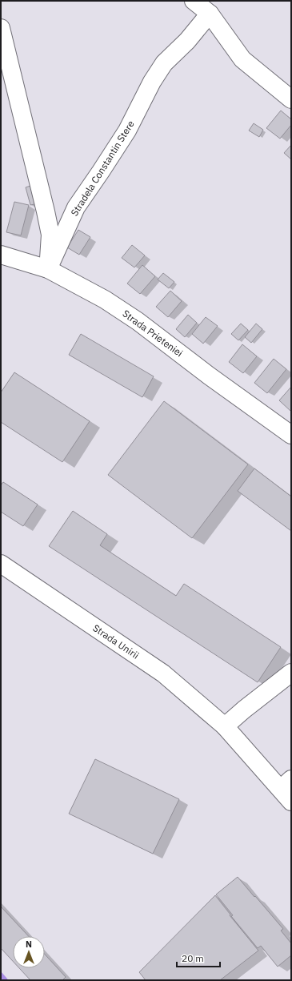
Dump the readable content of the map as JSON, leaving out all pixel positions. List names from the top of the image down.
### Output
{
  "streets": {
    "street": ["Stradela Constantin Stere", "Strada Prieteniei", "Strada Unirii"]
  },
  "crossings": [
    ["Stradela Constantin Stere", "Strada Prieteniei"]
  ],
  "scale_bar": "20 m",
  "north": "top"
}
